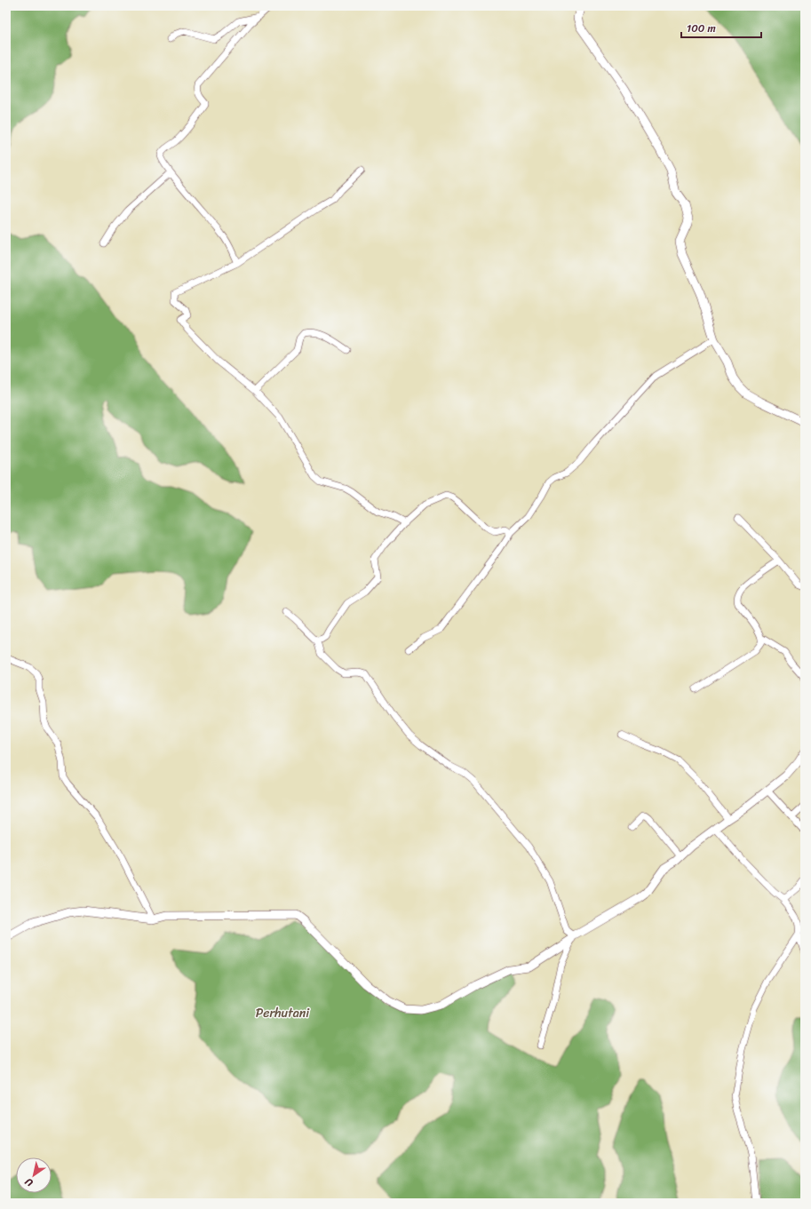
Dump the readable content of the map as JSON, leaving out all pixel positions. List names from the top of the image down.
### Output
{
  "parks": ["Perhutani"],
  "scale_bar": "100 m",
  "north": "bottom left"
}
